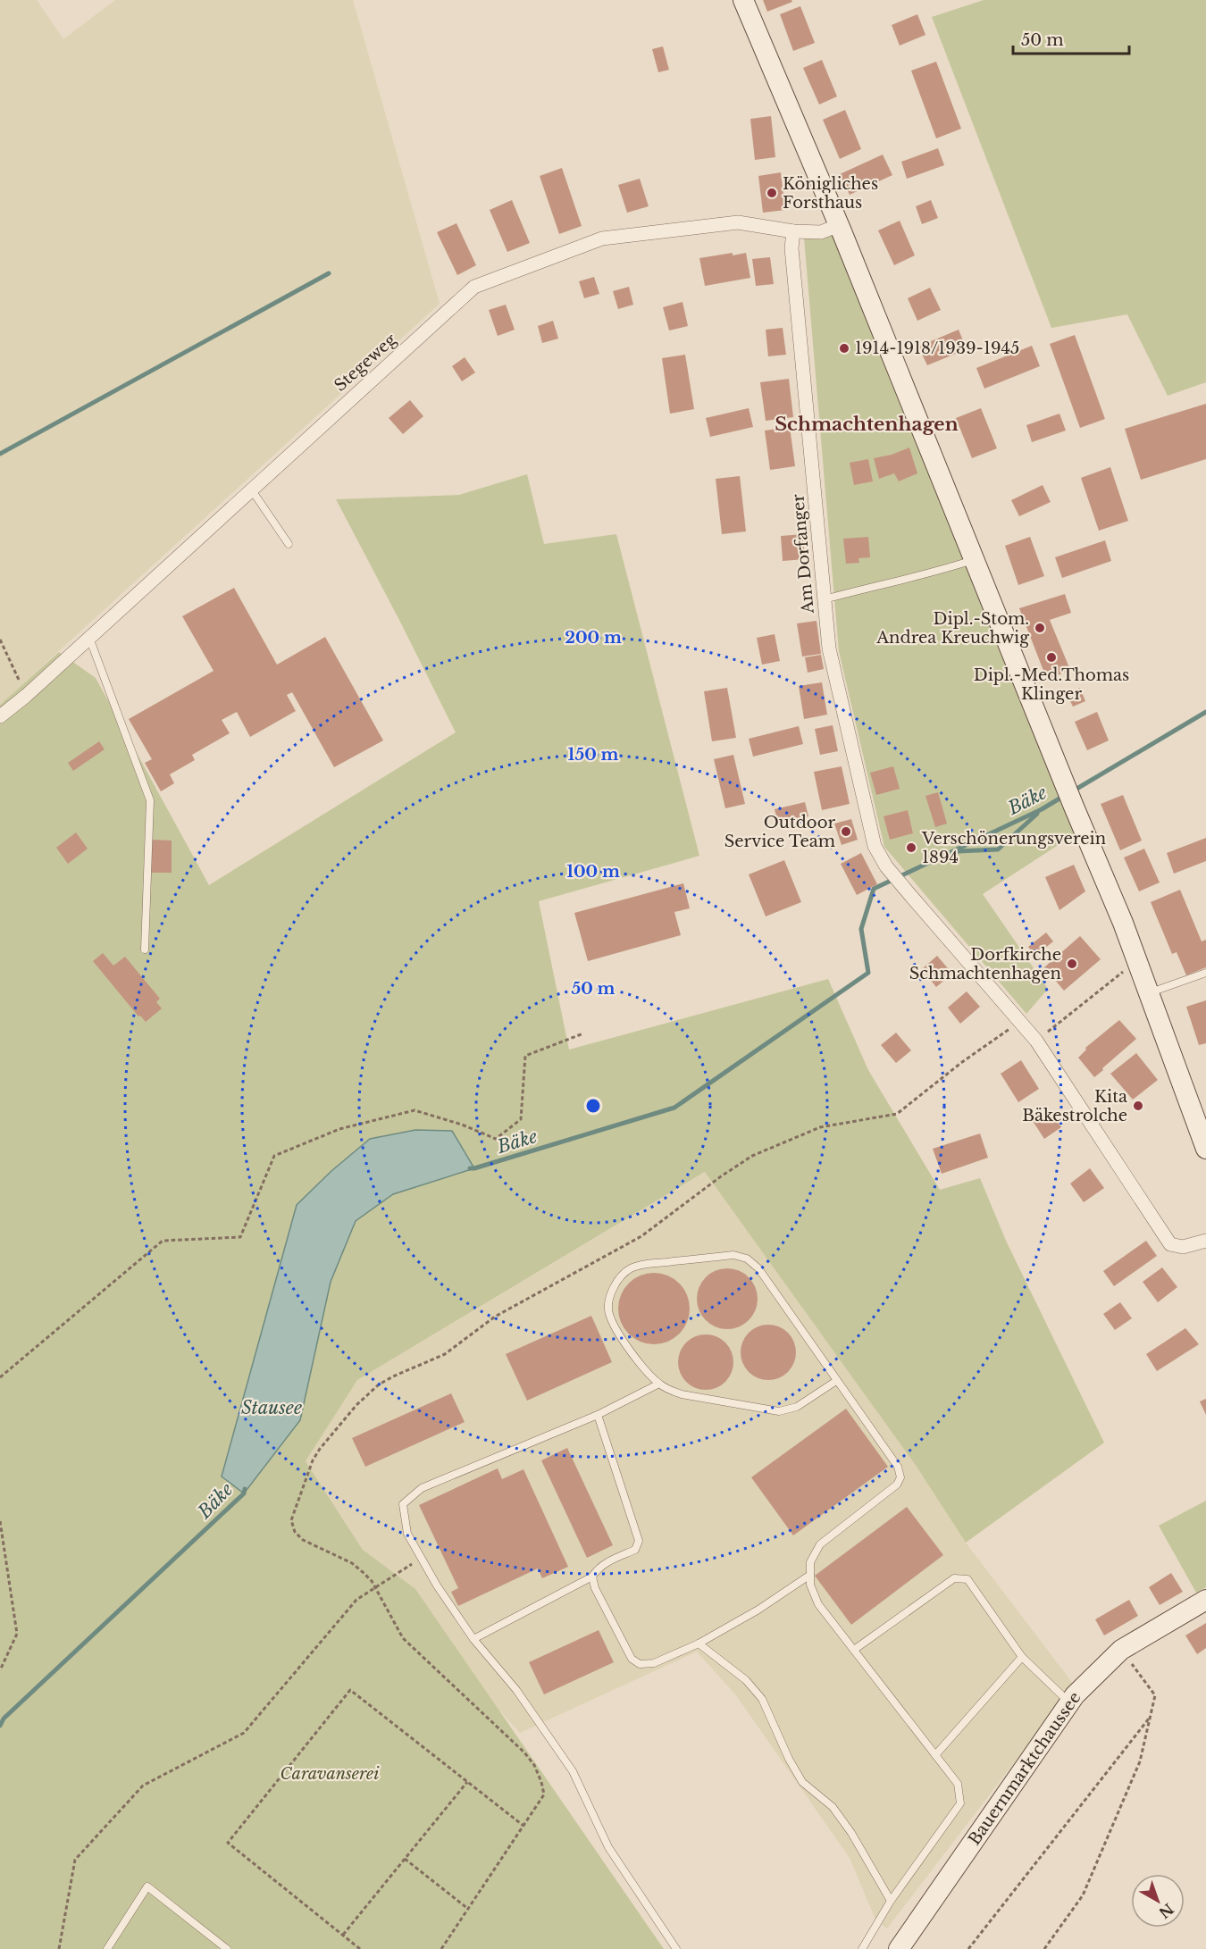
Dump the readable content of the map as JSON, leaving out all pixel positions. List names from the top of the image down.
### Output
{
  "streets": {
    "main road": ["Bauernmarktchaussee"],
    "street": ["Stegeweg", "Am Dorfanger"]
  },
  "crossings": [
    ["Stegeweg", "Am Dorfanger"]
  ],
  "districts": ["Schmachtenhagen"],
  "water": ["Bäke", "Stausee"],
  "parks": ["Caravanserei"],
  "places": [
    "Königliches Forsthaus",
    "1914-1918/1939-1945",
    "Dipl.-Stom. Andrea Kreuchwig",
    "Dipl.-Med.Thomas Klinger",
    "Outdoor Service Team",
    "Verschönerungsverein 1894",
    "Dorfkirche Schmachtenhagen",
    "Kita Bäkestrolche"
  ],
  "scale_bar": "50 m",
  "north": "bottom right",
  "rings": [
    "200 m",
    "150 m",
    "100 m",
    "50 m"
  ]
}
